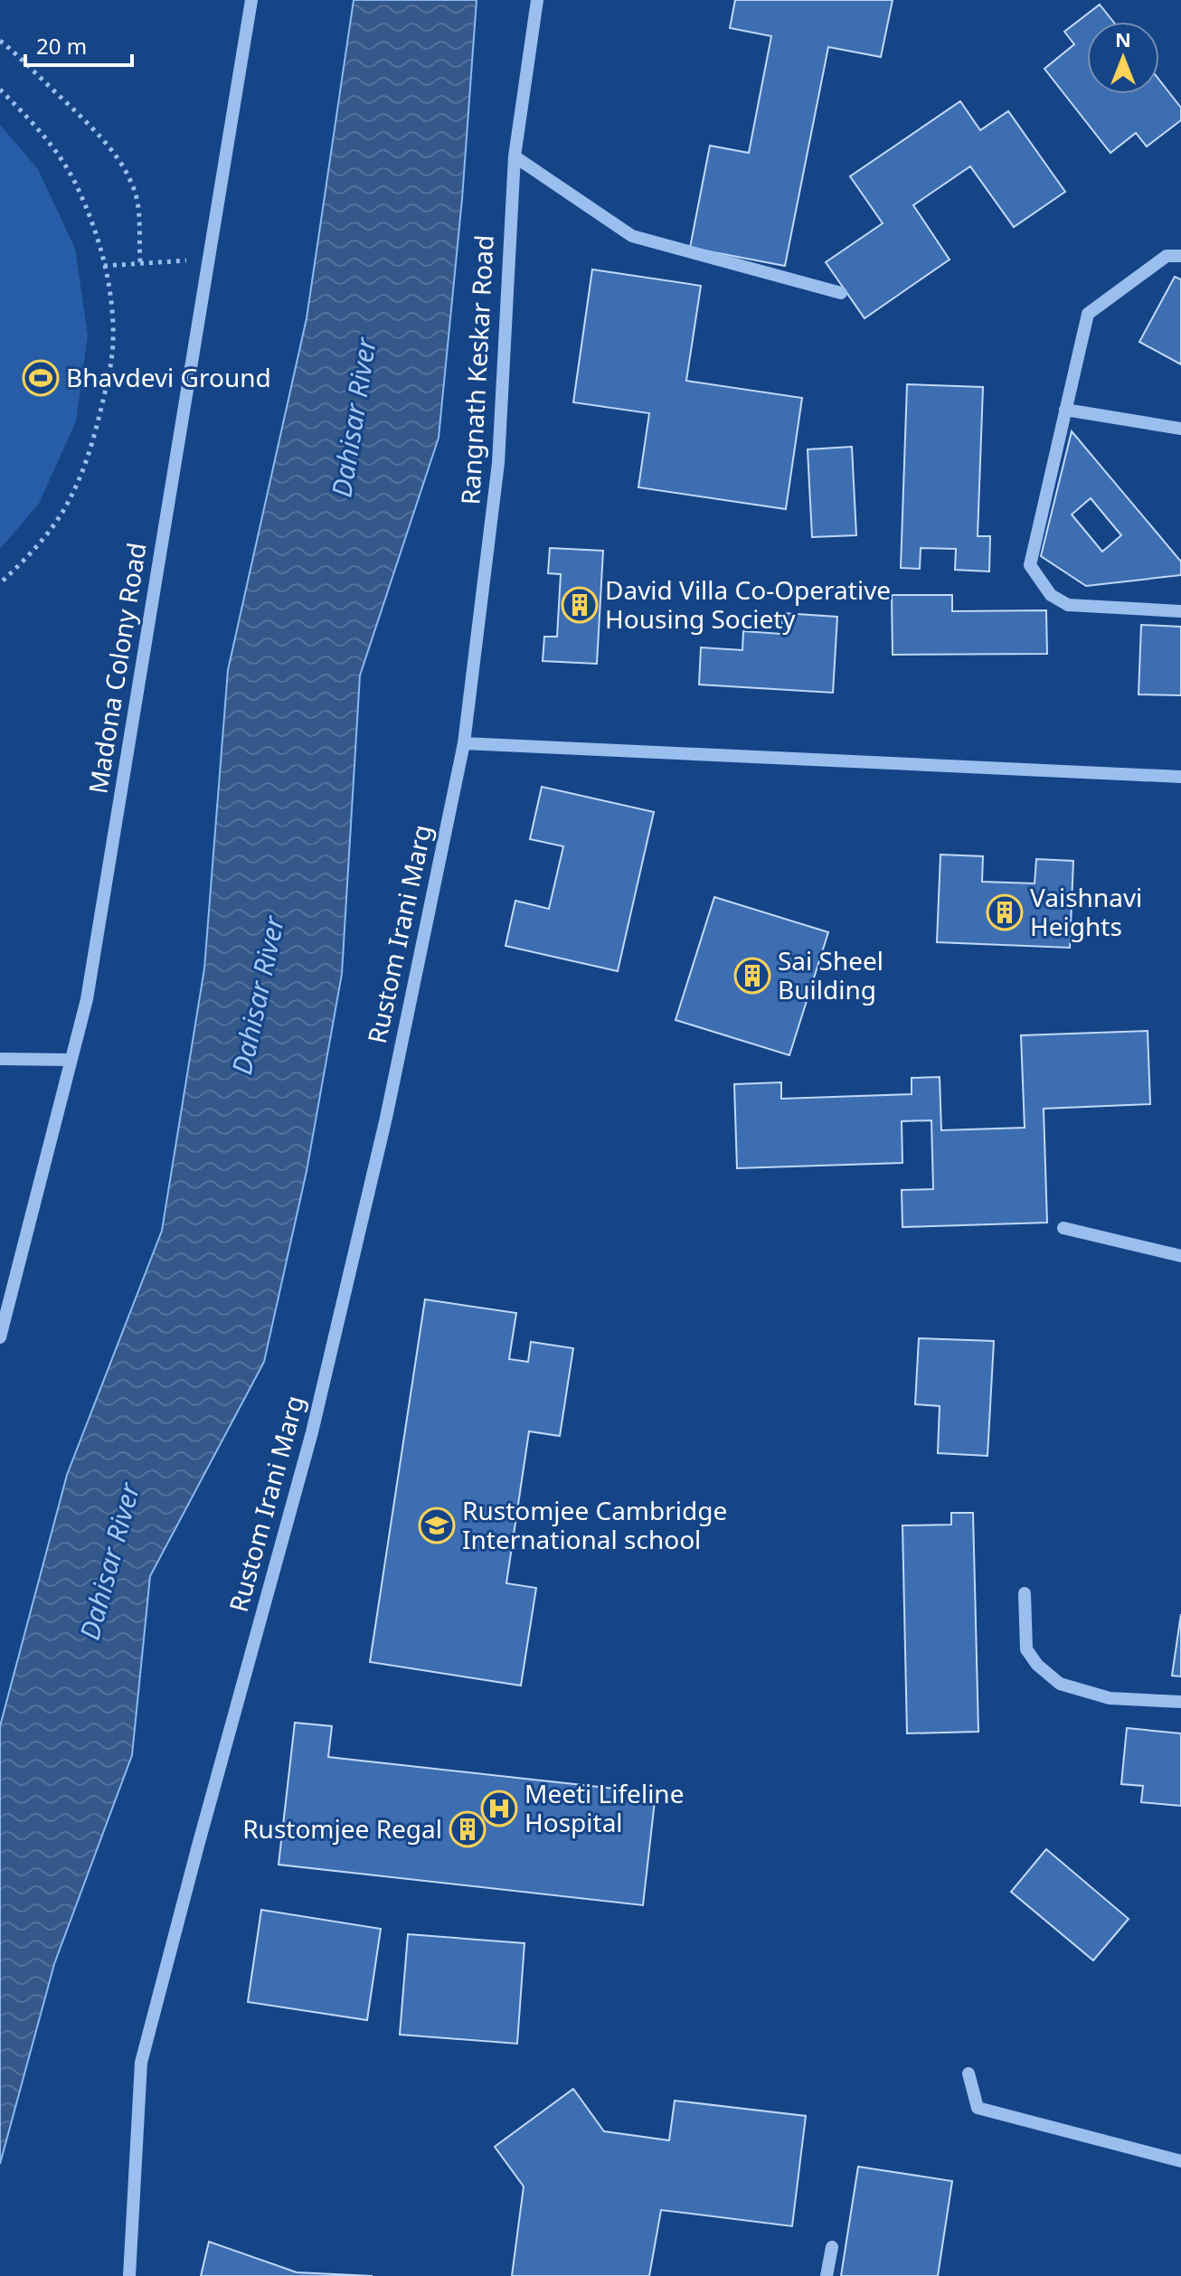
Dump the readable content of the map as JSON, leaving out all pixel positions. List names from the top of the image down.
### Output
{
  "streets": {
    "street": ["Rangnath Keskar Road", "Madona Colony Road", "Rustom Irani Marg"]
  },
  "crossings": [
    ["Rangnath Keskar Road", "Rustom Irani Marg"]
  ],
  "water": ["Dahisar River"],
  "places": {
    "sports": ["Bhavdevi Ground"],
    "building": [
      "David Villa Co-Operative Housing Society",
      "Vaishnavi Heights",
      "Sai Sheel Building",
      "Rustomjee Regal"
    ],
    "school or university": ["Rustomjee Cambridge International school"],
    "hospital": ["Meeti Lifeline Hospital"]
  },
  "scale_bar": "20 m",
  "north": "top"
}
